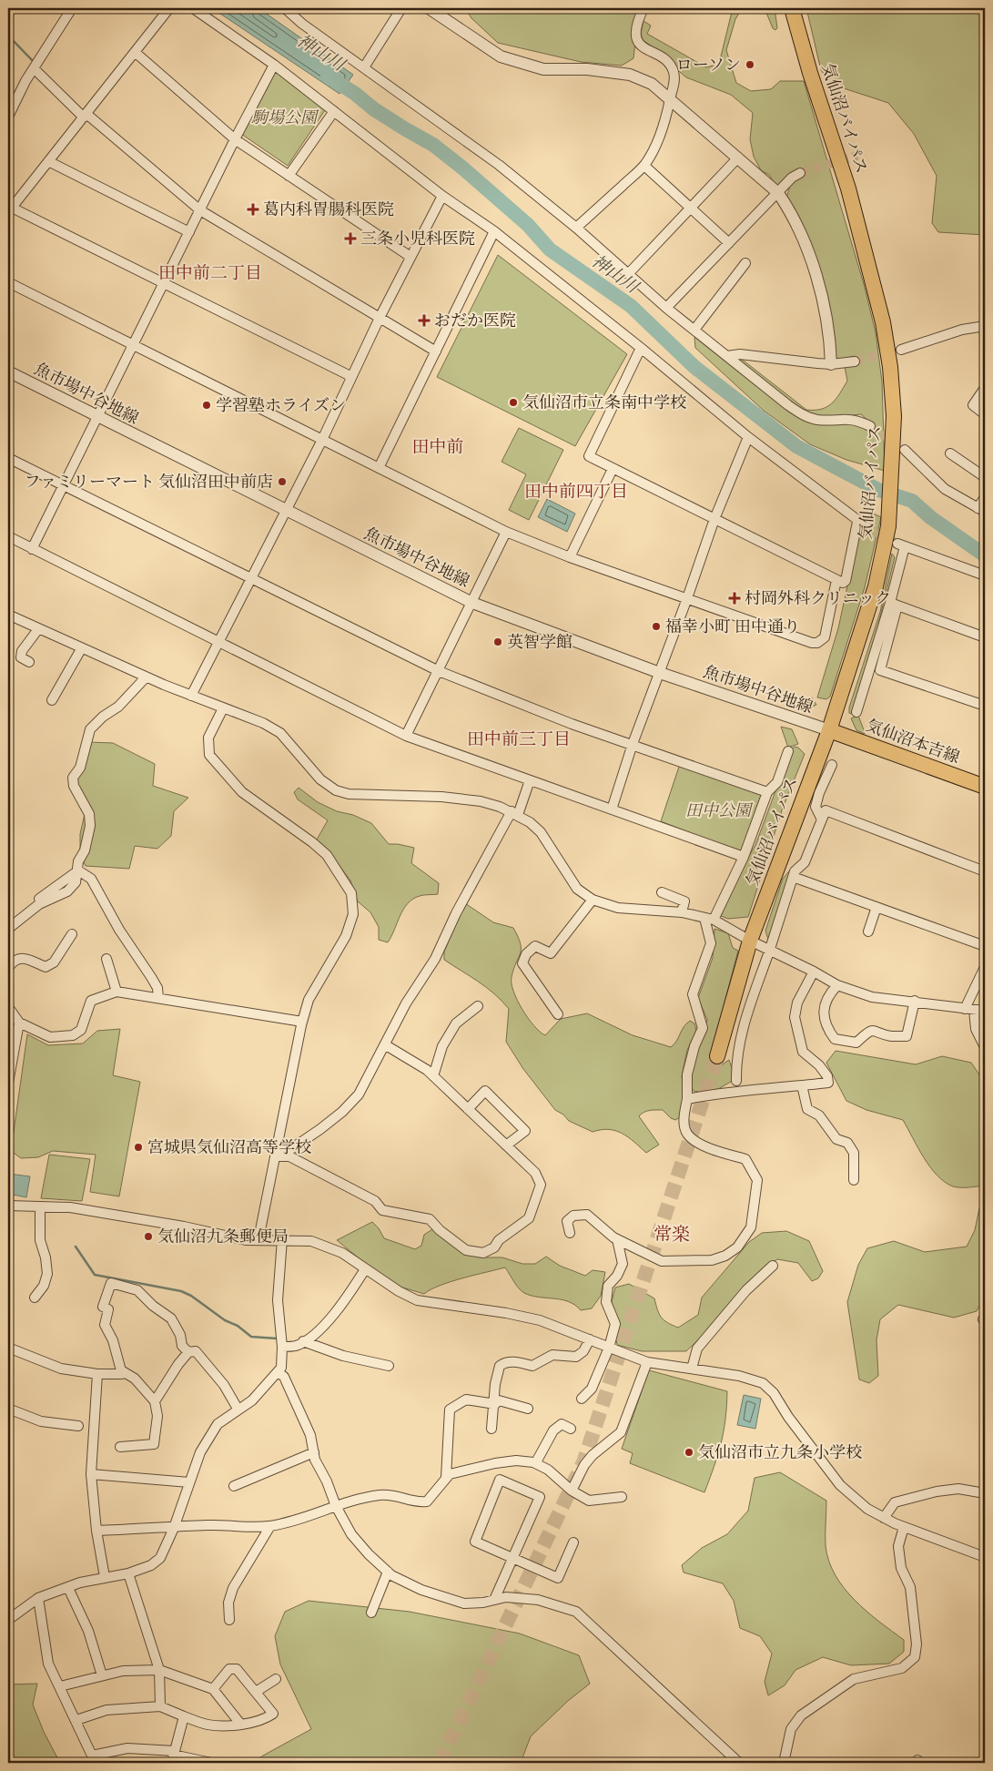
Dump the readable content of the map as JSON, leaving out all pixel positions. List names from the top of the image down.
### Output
{
  "streets": {
    "main road": ["気仙沼バイパス", "気仙沼本吉線"],
    "street": ["魚市場中谷地線"]
  },
  "crossings": [
    ["気仙沼バイパス", "魚市場中谷地線"],
    ["気仙沼バイパス", "気仙沼本吉線"],
    ["魚市場中谷地線", "気仙沼本吉線"]
  ],
  "districts": [
    "田中前二丁目",
    "田中前",
    "田中前四丁目",
    "田中前三丁目",
    "常楽"
  ],
  "water": ["神山川"],
  "parks": ["駒場公園", "田中公園"],
  "places": {
    "other": [
      "ローソン",
      "気仙沼市立条南中学校",
      "学習塾ホライズン",
      "ファミリーマート 気仙沼田中前店",
      "福幸小町 田中通り",
      "英智学館",
      "宮城県気仙沼高等学校",
      "気仙沼九条郵便局",
      "気仙沼市立九条小学校"
    ],
    "health": [
      "葛内科胃腸科医院",
      "三条小児科医院",
      "おだか医院",
      "村岡外科クリニック"
    ]
  }
}
